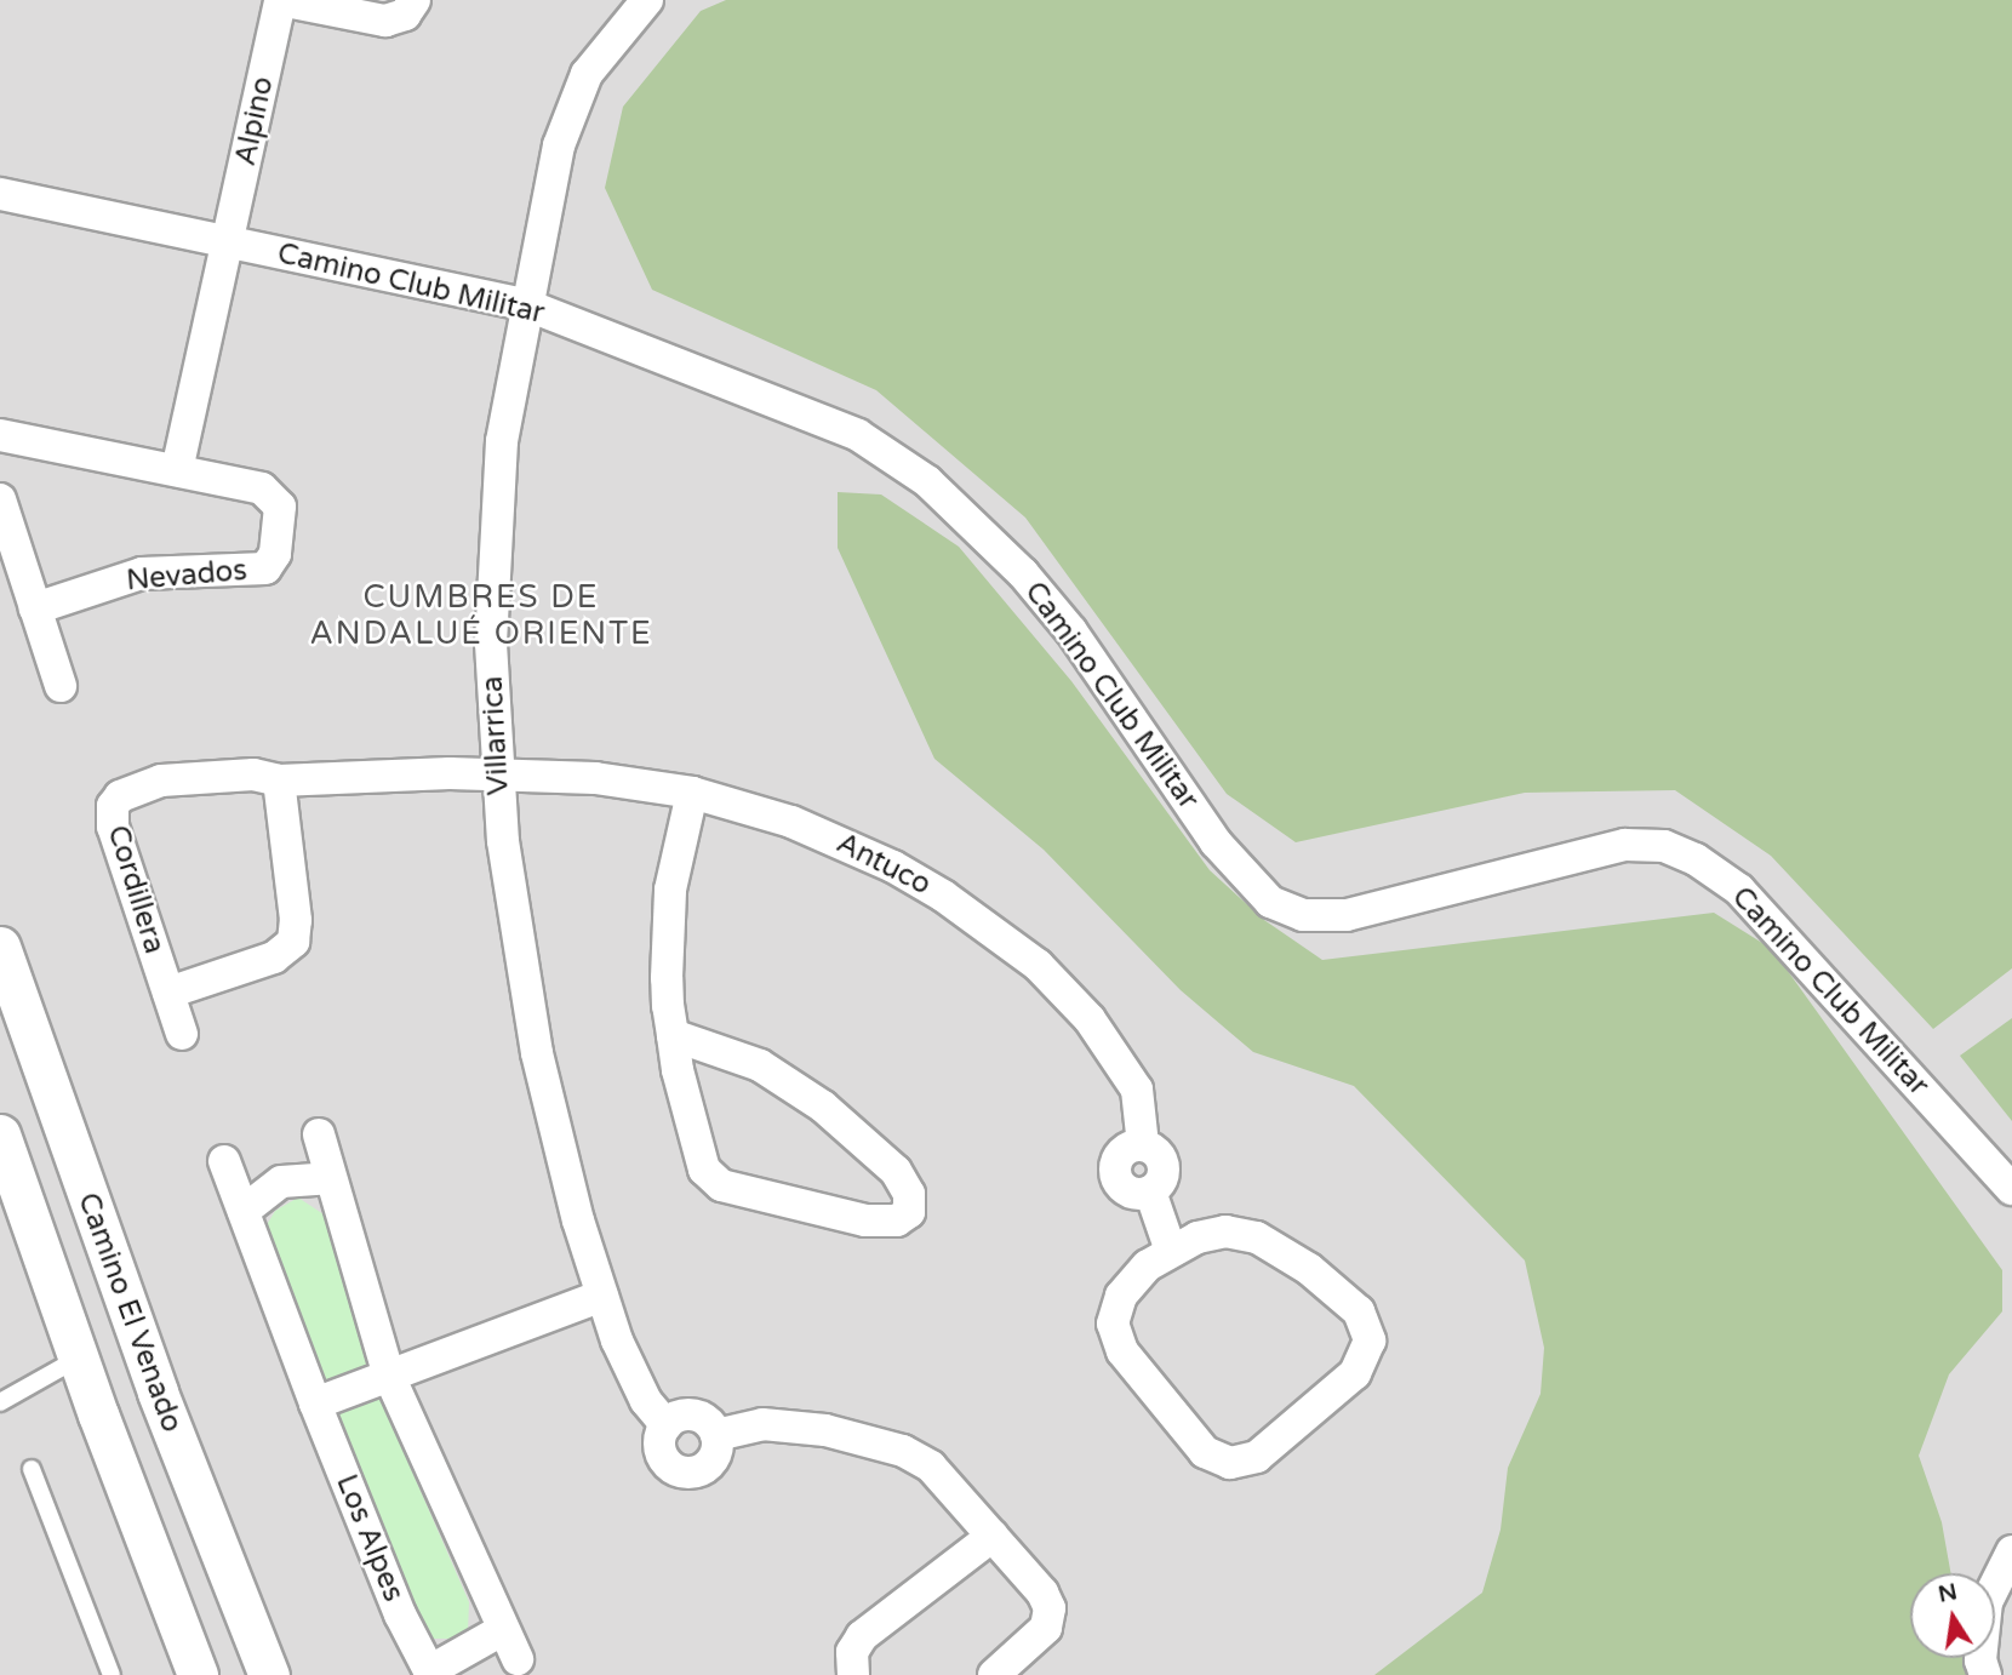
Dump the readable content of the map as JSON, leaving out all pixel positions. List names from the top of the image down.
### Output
{
  "streets": {
    "street": [
      "Alpino",
      "Camino Club Militar",
      "Nevados",
      "Villarrica",
      "Antuco",
      "Cordillera",
      "Camino El Venado",
      "Los Alpes"
    ]
  },
  "crossings": [
    ["Alpino", "Camino Club Militar"],
    ["Camino Club Militar", "Villarrica"],
    ["Villarrica", "Antuco"],
    ["Villarrica", "Cordillera"],
    ["Antuco", "Cordillera"]
  ],
  "districts": ["CUMBRES DE ANDALUÉ ORIENTE"],
  "north": "top"
}
